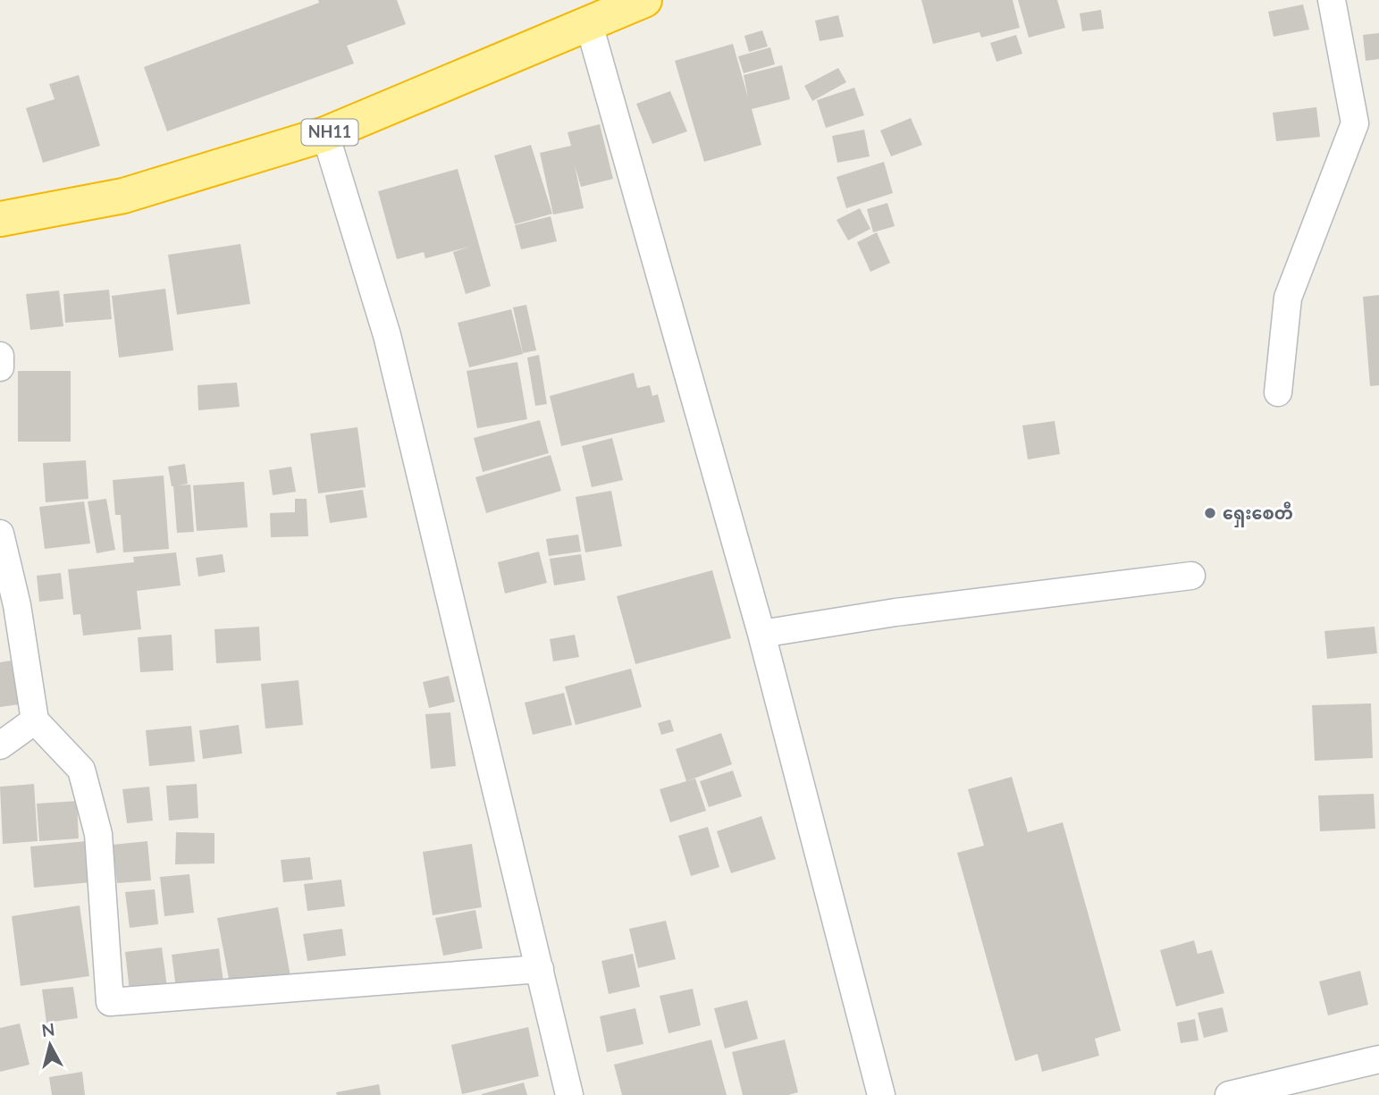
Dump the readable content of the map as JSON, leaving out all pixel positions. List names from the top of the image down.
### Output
{
  "streets": {
    "highway": ["NH11"]
  },
  "places": ["ရှေးစေတီ"],
  "north": "top"
}
